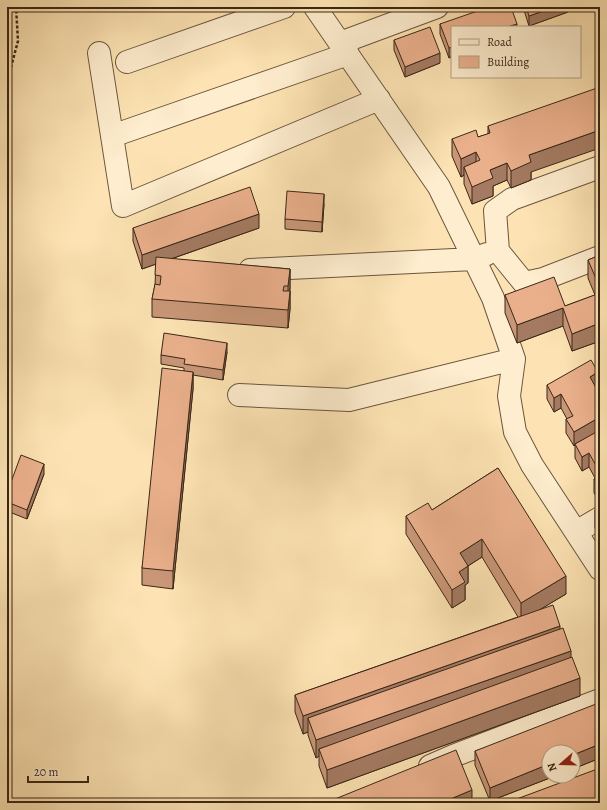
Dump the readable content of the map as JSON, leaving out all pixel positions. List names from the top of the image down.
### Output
{
  "legend": ["Road", "Building"],
  "scale_bar": "20 m",
  "north": "left"
}
